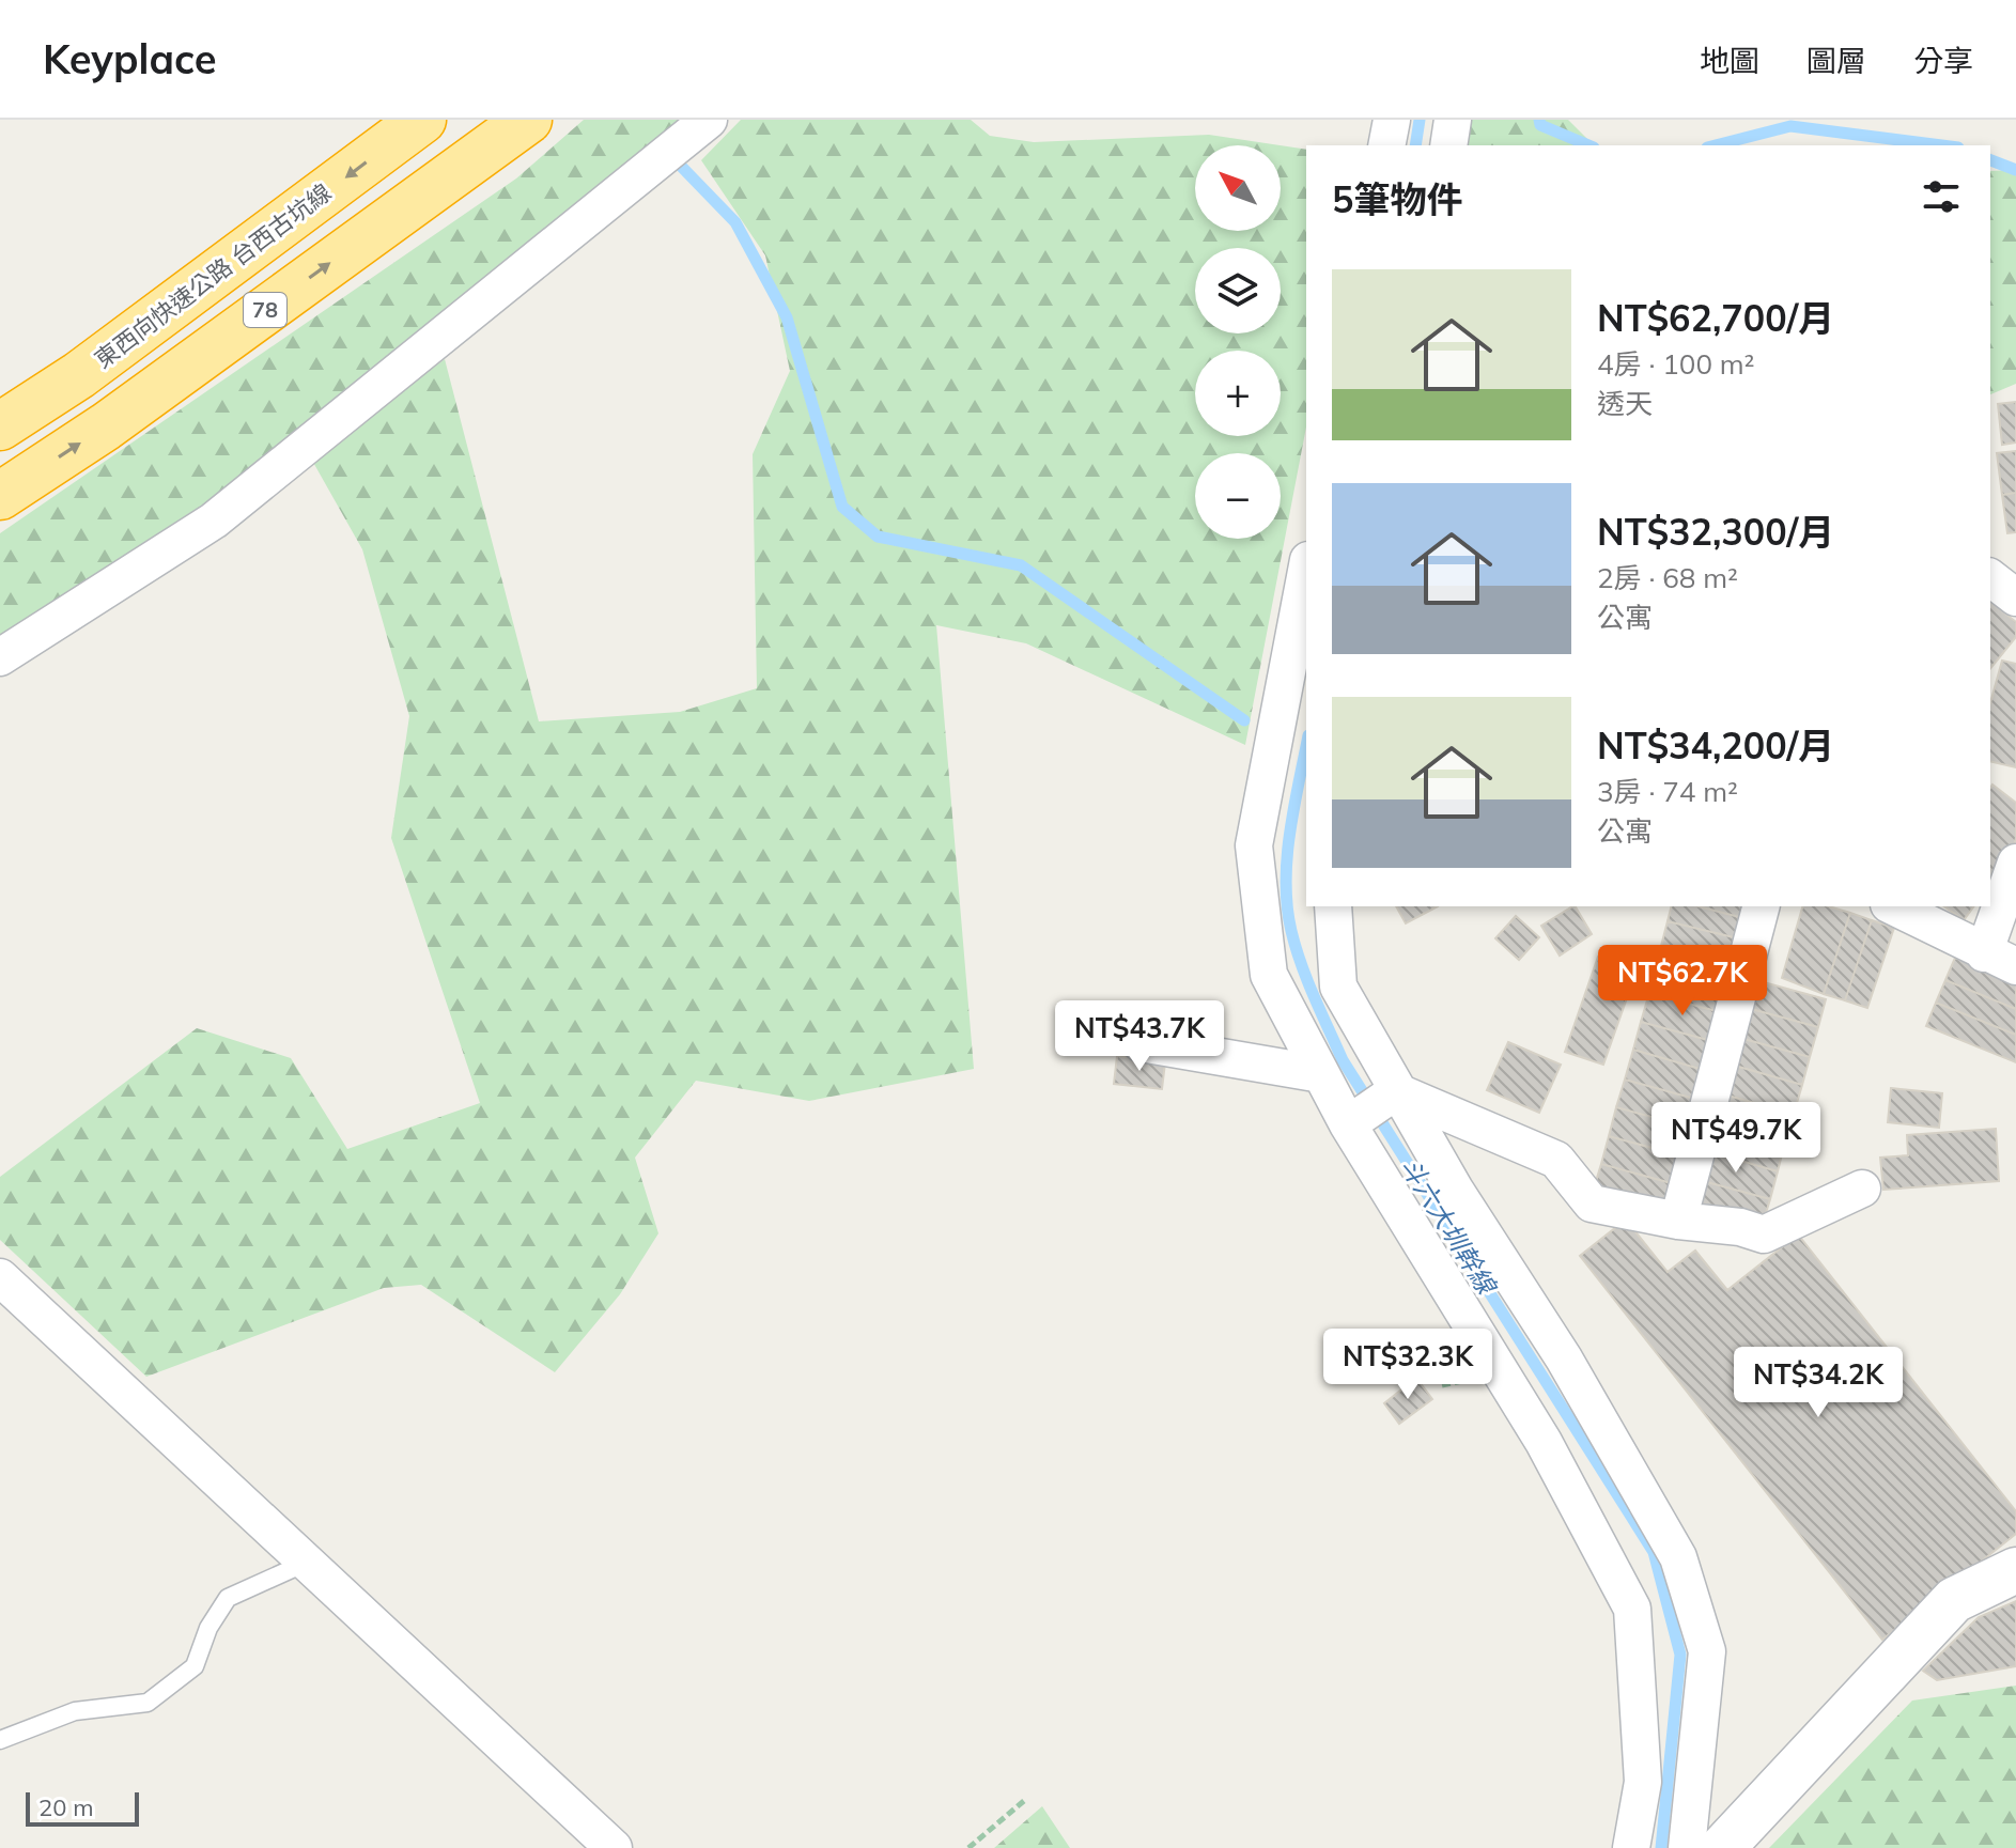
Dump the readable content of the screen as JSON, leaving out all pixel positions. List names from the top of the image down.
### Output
{
  "streets": {
    "highway": ["東西向快速公路 台西古坑線", "78"]
  },
  "water": ["斗六大圳幹線"],
  "scale_bar": "20 m",
  "north": "top left",
  "page": {
    "header": "Keyplace",
    "nav": ["地圖", "圖層", "分享"],
    "map_buttons": ["+", "−"],
    "heading": "5筆物件",
    "list": [
      {
        "name": "NT$62,700/月",
        "note": "4房 · 100 m² · 透天"
      },
      {
        "name": "NT$32,300/月",
        "note": "2房 · 68 m² · 公寓"
      },
      {
        "name": "NT$34,200/月",
        "note": "3房 · 74 m² · 公寓"
      }
    ],
    "price": [
      "NT$62.7K",
      "NT$43.7K",
      "NT$49.7K",
      "NT$32.3K",
      "NT$34.2K"
    ],
    "scale": "20 m"
  }
}
